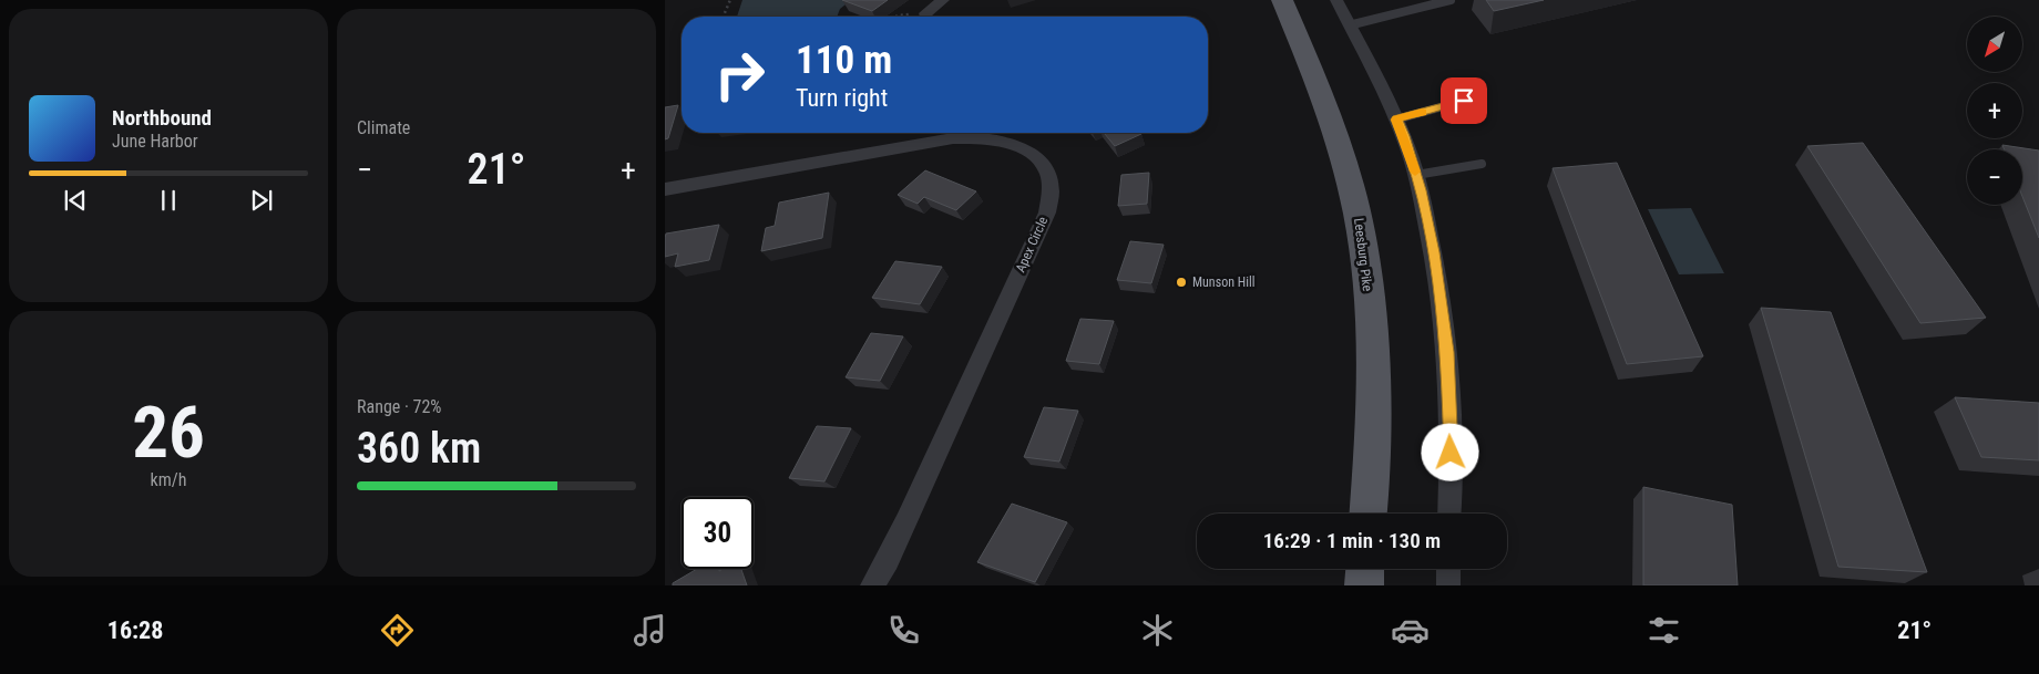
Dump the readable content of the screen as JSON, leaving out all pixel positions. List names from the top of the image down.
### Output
{
  "streets": {
    "main road": ["Leesburg Pike"],
    "street": ["Apex Circle"]
  },
  "places": ["Munson Hill"],
  "north": "bottom left",
  "page": {
    "tile": [
      "Climate",
      ["26", "km/h"],
      ["Range · 72%", "360 km"]
    ],
    "map_buttons": ["+", "−"],
    "turn": ["110 m", "Turn right"],
    "song": ["Northbound", "June Harbor"],
    "heat": ["−", "21°", "+"],
    "limit": "30",
    "trip": "16:29 · 1 min · 130 m",
    "tabs": ["16:28", "21°"]
  }
}
